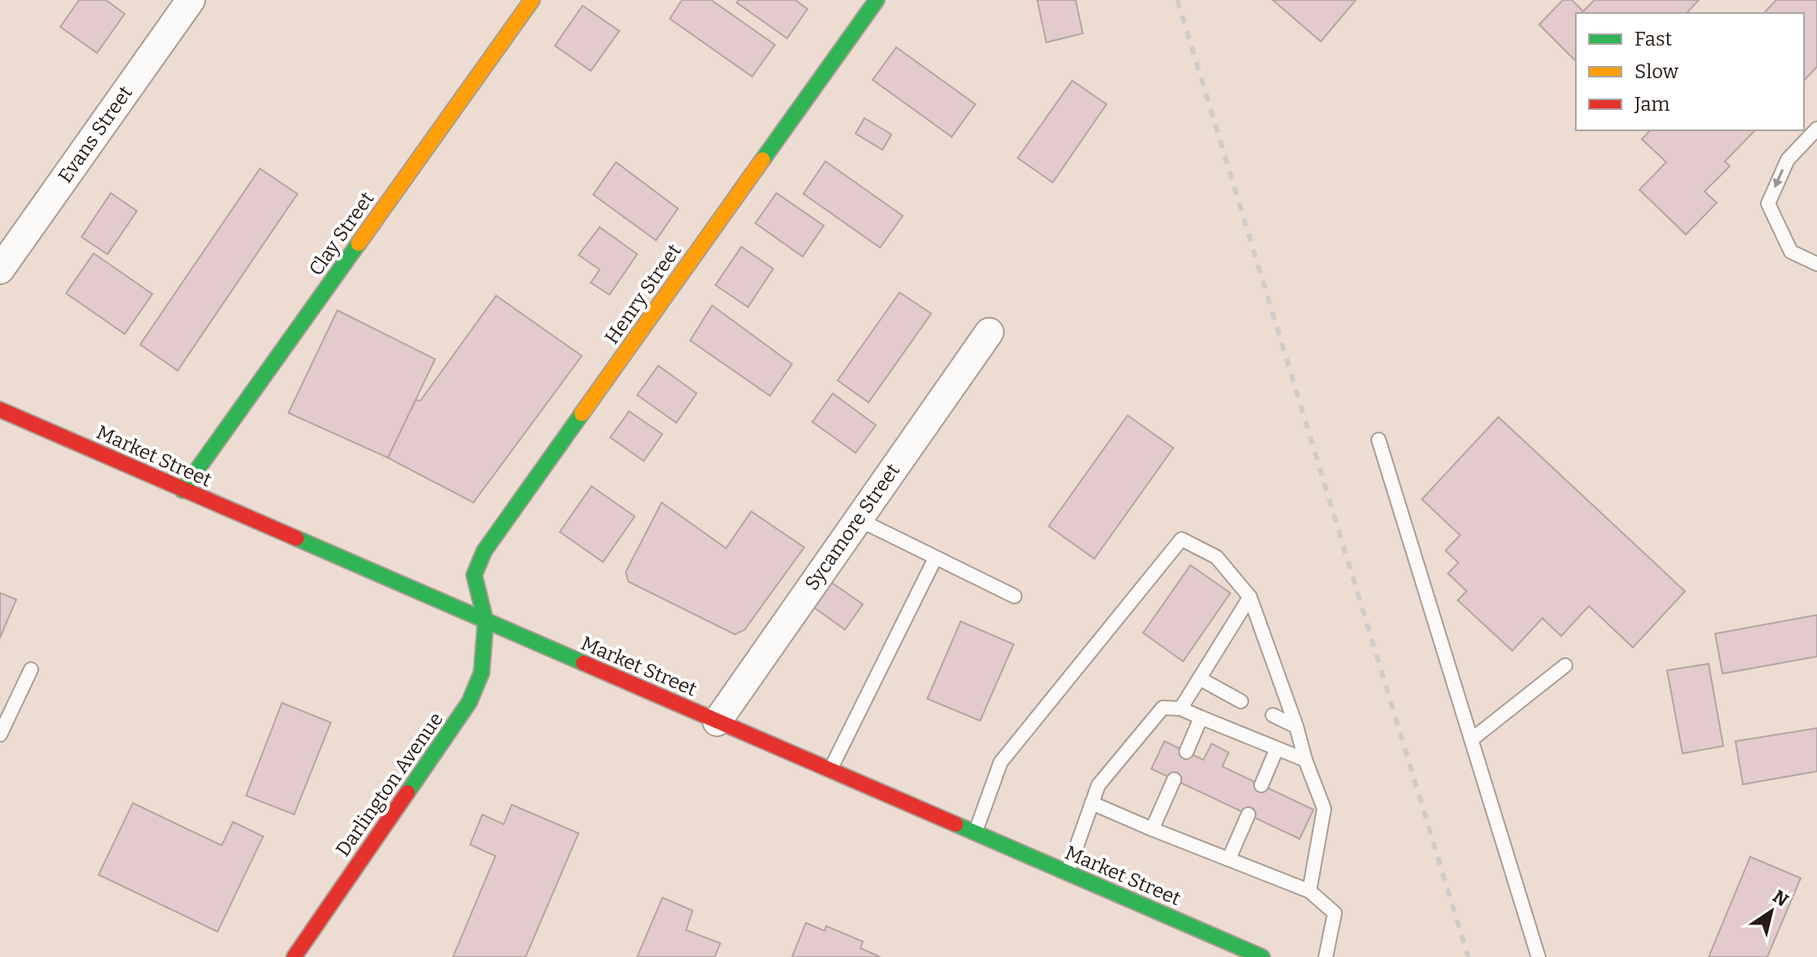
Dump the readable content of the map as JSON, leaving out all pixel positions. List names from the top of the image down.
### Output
{
  "streets": {
    "street": [
      "Evans Street",
      "Clay Street",
      "Henry Street",
      "Market Street",
      "Sycamore Street",
      "Darlington Avenue"
    ]
  },
  "crossings": [
    ["Clay Street", "Market Street"],
    ["Henry Street", "Market Street"],
    ["Henry Street", "Darlington Avenue"],
    ["Market Street", "Sycamore Street"],
    ["Market Street", "Darlington Avenue"]
  ],
  "legend": ["Fast", "Slow", "Jam"],
  "north": "top right"
}
